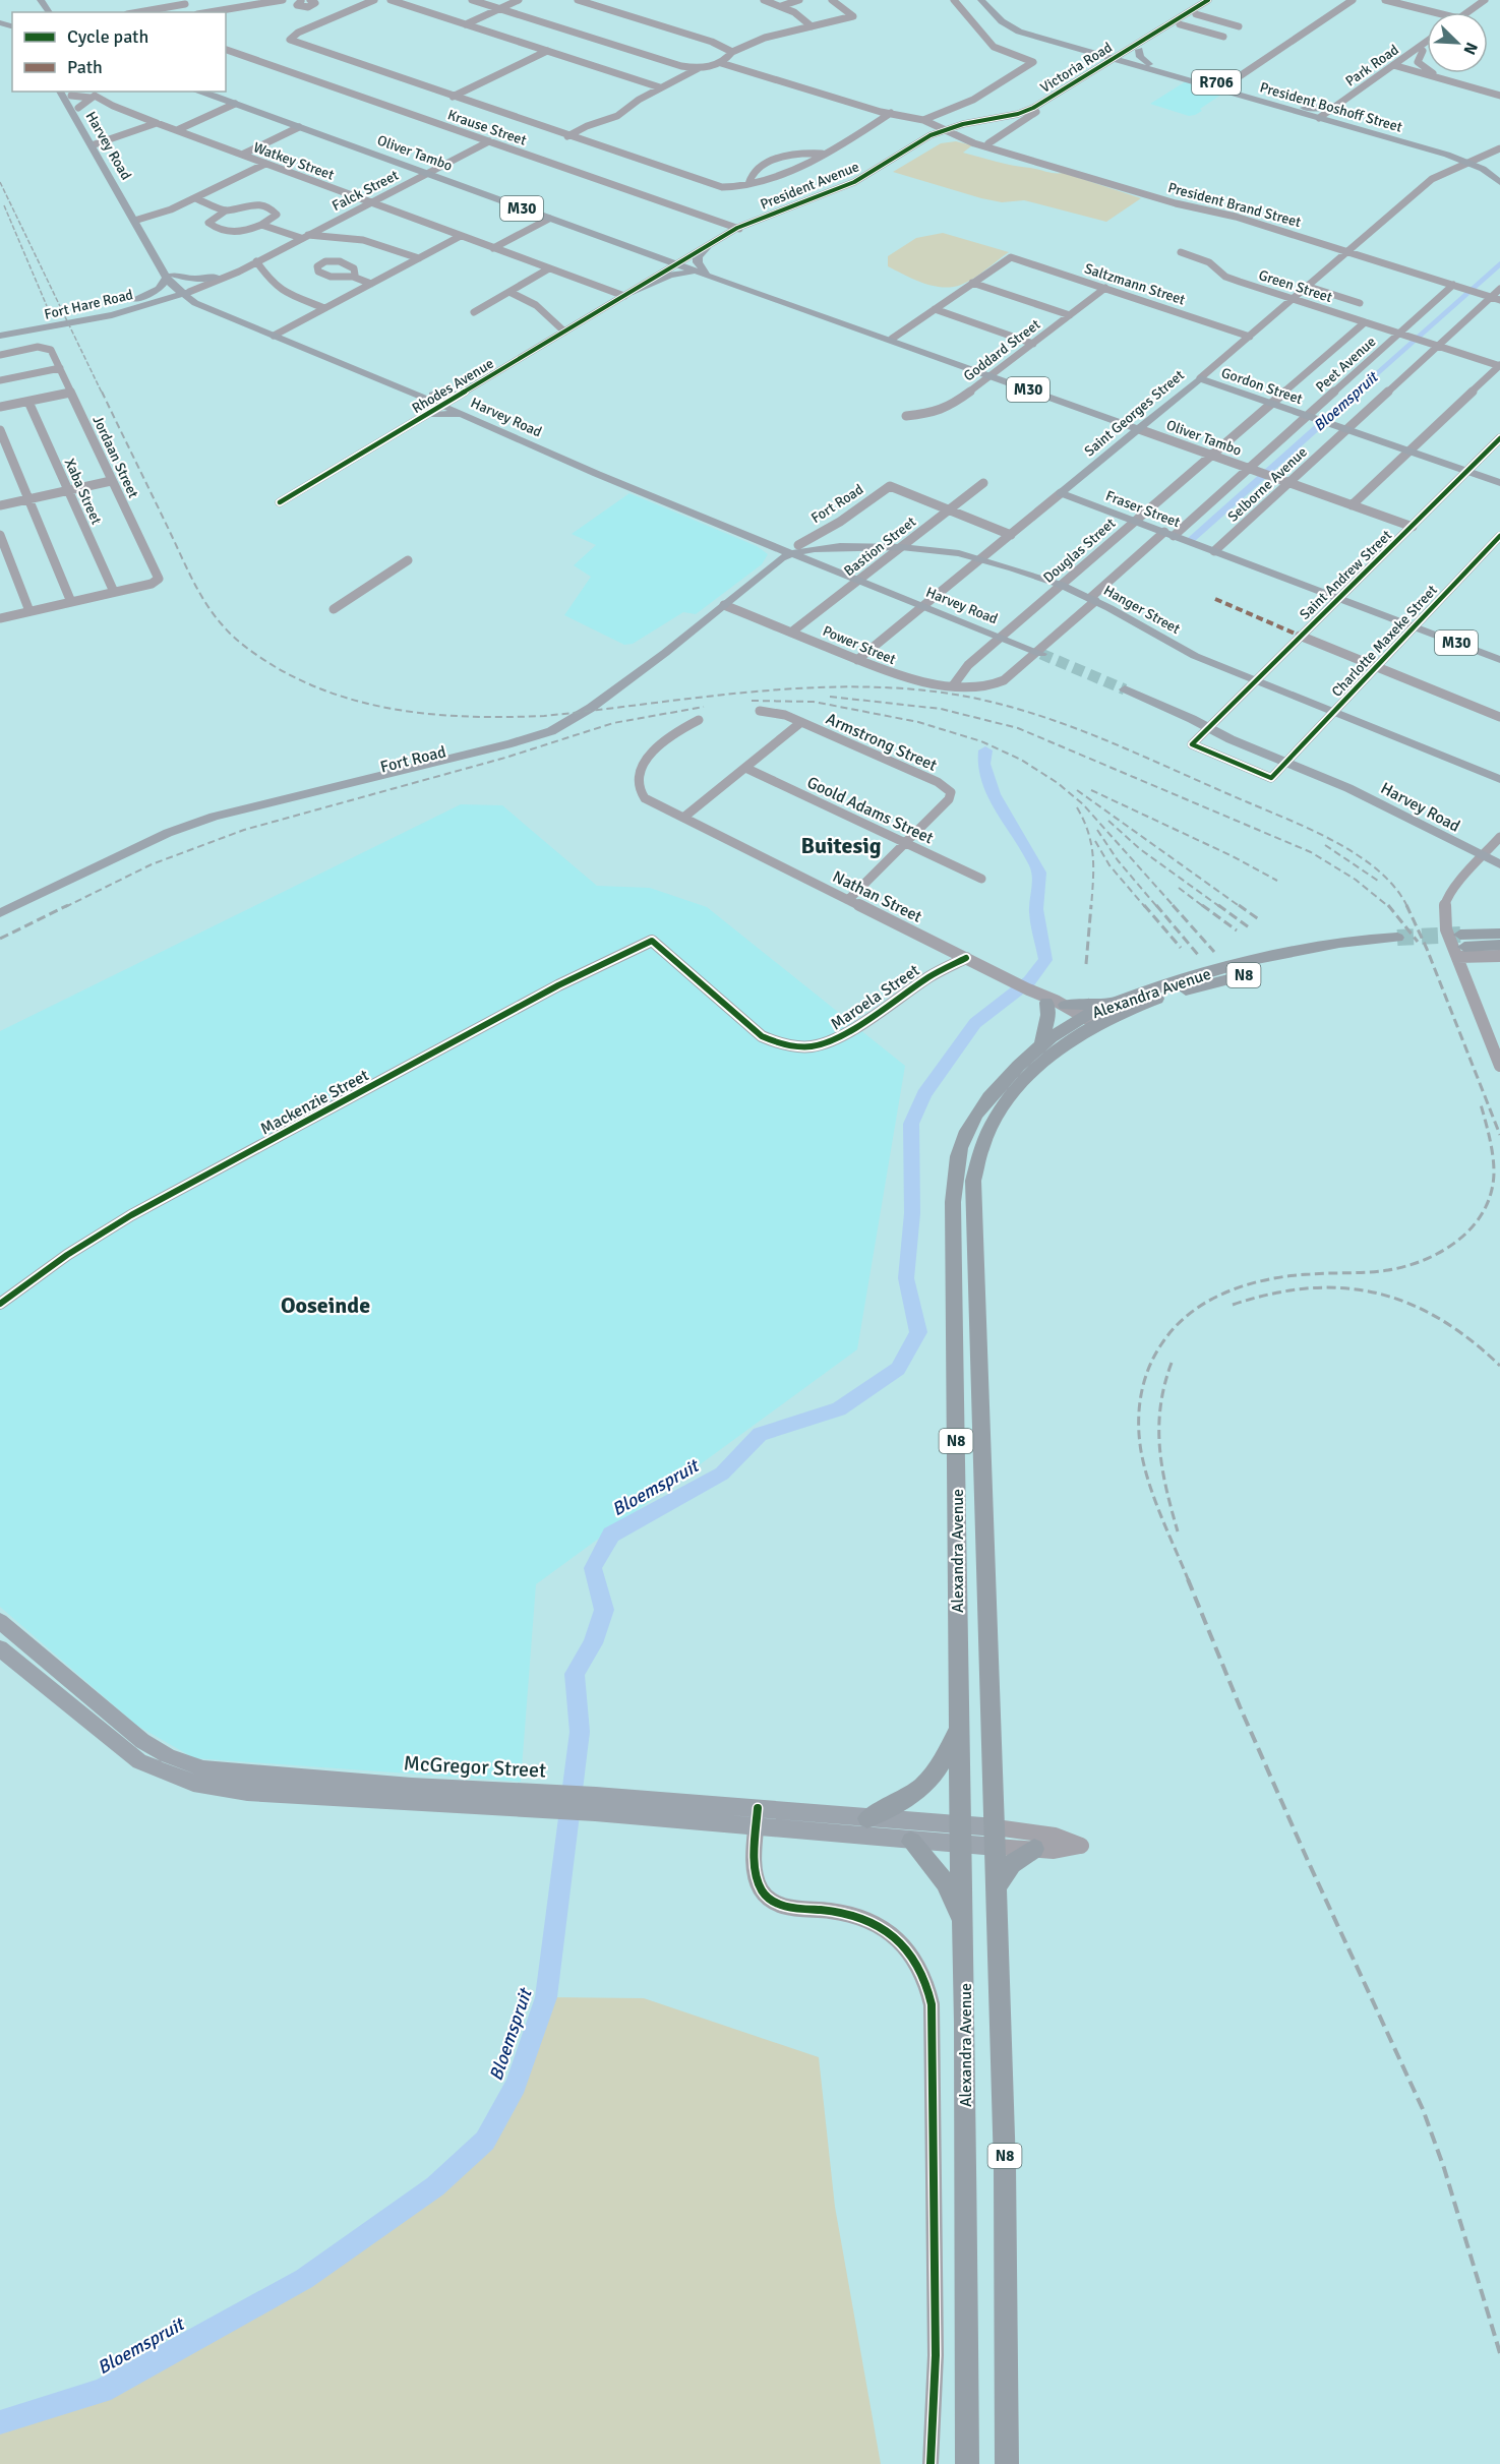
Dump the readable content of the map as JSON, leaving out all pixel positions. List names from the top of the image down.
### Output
{
  "streets": {
    "highway": ["N8", "Alexandra Avenue"],
    "main road": [
      "R706",
      "President Boshoff Street",
      "Harvey Road",
      "Oliver Tambo",
      "M30",
      "Fort Hare Road",
      "Gordon Street",
      "Saint Georges Street",
      "Fort Road",
      "Fraser Street",
      "Hanger Street",
      "McGregor Street"
    ],
    "street": [
      "Park Road",
      "Victoria Road",
      "Krause Street",
      "Watkey Street",
      "President Avenue",
      "Falck Street",
      "President Brand Street",
      "Saltzmann Street",
      "Green Street",
      "Goddard Street",
      "Peet Avenue",
      "Rhodes Avenue",
      "Jordaan Street",
      "Selborne Avenue",
      "Xaba Street",
      "Bastion Street",
      "Douglas Street",
      "Saint Andrew Street",
      "Charlotte Maxeke Street",
      "Power Street",
      "Armstrong Street",
      "Goold Adams Street",
      "Nathan Street",
      "Maroela Street",
      "Mackenzie Street"
    ]
  },
  "crossings": [
    ["Park Road", "President Boshoff Street"],
    ["Victoria Road", "R706"],
    ["Victoria Road", "President Boshoff Street"],
    ["Victoria Road", "President Avenue"],
    ["Victoria Road", "President Brand Street"],
    ["R706", "President Boshoff Street"],
    ["R706", "Saint Georges Street"],
    ["President Boshoff Street", "Saint Georges Street"],
    ["Krause Street", "President Avenue"],
    ["Krause Street", "Falck Street"],
    ["Harvey Road", "Watkey Street"],
    ["Harvey Road", "Falck Street"],
    ["Harvey Road", "Fort Hare Road"],
    ["Harvey Road", "Peet Avenue"],
    ["Harvey Road", "Rhodes Avenue"],
    ["Harvey Road", "Saint Georges Street"],
    ["Harvey Road", "Fort Road"],
    ["Harvey Road", "Bastion Street"],
    ["Harvey Road", "Douglas Street"],
    ["Harvey Road", "Saint Andrew Street"],
    ["Harvey Road", "Charlotte Maxeke Street"],
    ["Oliver Tambo", "Falck Street"],
    ["Oliver Tambo", "M30"],
    ["Oliver Tambo", "Goddard Street"],
    ["Oliver Tambo", "Peet Avenue"],
    ["Oliver Tambo", "Rhodes Avenue"],
    ["Oliver Tambo", "Saint Georges Street"],
    ["Oliver Tambo", "Selborne Avenue"],
    ["Oliver Tambo", "Douglas Street"],
    ["Oliver Tambo", "Saint Andrew Street"],
    ["Watkey Street", "Falck Street"],
    ["Watkey Street", "Rhodes Avenue"],
    ["President Avenue", "President Brand Street"],
    ["Falck Street", "Fort Hare Road"],
    ["President Brand Street", "Peet Avenue"],
    ["President Brand Street", "Saint Georges Street"],
    ["President Brand Street", "Selborne Avenue"],
    ["M30", "Selborne Avenue"],
    ["M30", "Fraser Street"],
    ["M30", "Saint Andrew Street"],
    ["M30", "Charlotte Maxeke Street"],
    ["Saltzmann Street", "Goddard Street"],
    ["Saltzmann Street", "Saint Georges Street"],
    ["Green Street", "Peet Avenue"],
    ["Green Street", "Saint Georges Street"],
    ["Green Street", "Selborne Avenue"],
    ["Green Street", "Douglas Street"],
    ["Peet Avenue", "Gordon Street"],
    ["Peet Avenue", "Fraser Street"],
    ["Peet Avenue", "Hanger Street"],
    ["Peet Avenue", "Power Street"],
    ["Gordon Street", "Saint Georges Street"],
    ["Gordon Street", "Selborne Avenue"],
    ["Gordon Street", "Douglas Street"],
    ["Gordon Street", "Saint Andrew Street"],
    ["Saint Georges Street", "Fraser Street"],
    ["Saint Georges Street", "Hanger Street"],
    ["Saint Georges Street", "Power Street"],
    ["Jordaan Street", "Xaba Street"],
    ["Selborne Avenue", "Fraser Street"],
    ["Fort Road", "Bastion Street"],
    ["Fort Road", "Hanger Street"],
    ["Fort Road", "Power Street"],
    ["Fraser Street", "Douglas Street"],
    ["Bastion Street", "Hanger Street"],
    ["Bastion Street", "Power Street"],
    ["Douglas Street", "Hanger Street"],
    ["Douglas Street", "Power Street"],
    ["Saint Andrew Street", "Hanger Street"],
    ["Saint Andrew Street", "Charlotte Maxeke Street"],
    ["Hanger Street", "Charlotte Maxeke Street"],
    ["Armstrong Street", "Goold Adams Street"],
    ["Armstrong Street", "Nathan Street"],
    ["Nathan Street", "Alexandra Avenue"],
    ["Nathan Street", "Maroela Street"],
    ["Alexandra Avenue", "McGregor Street"],
    ["Maroela Street", "Mackenzie Street"]
  ],
  "districts": ["Buitesig", "Ooseinde"],
  "water": ["Bloemspruit"],
  "legend": ["Cycle path", "Path"],
  "north": "bottom right"
}
